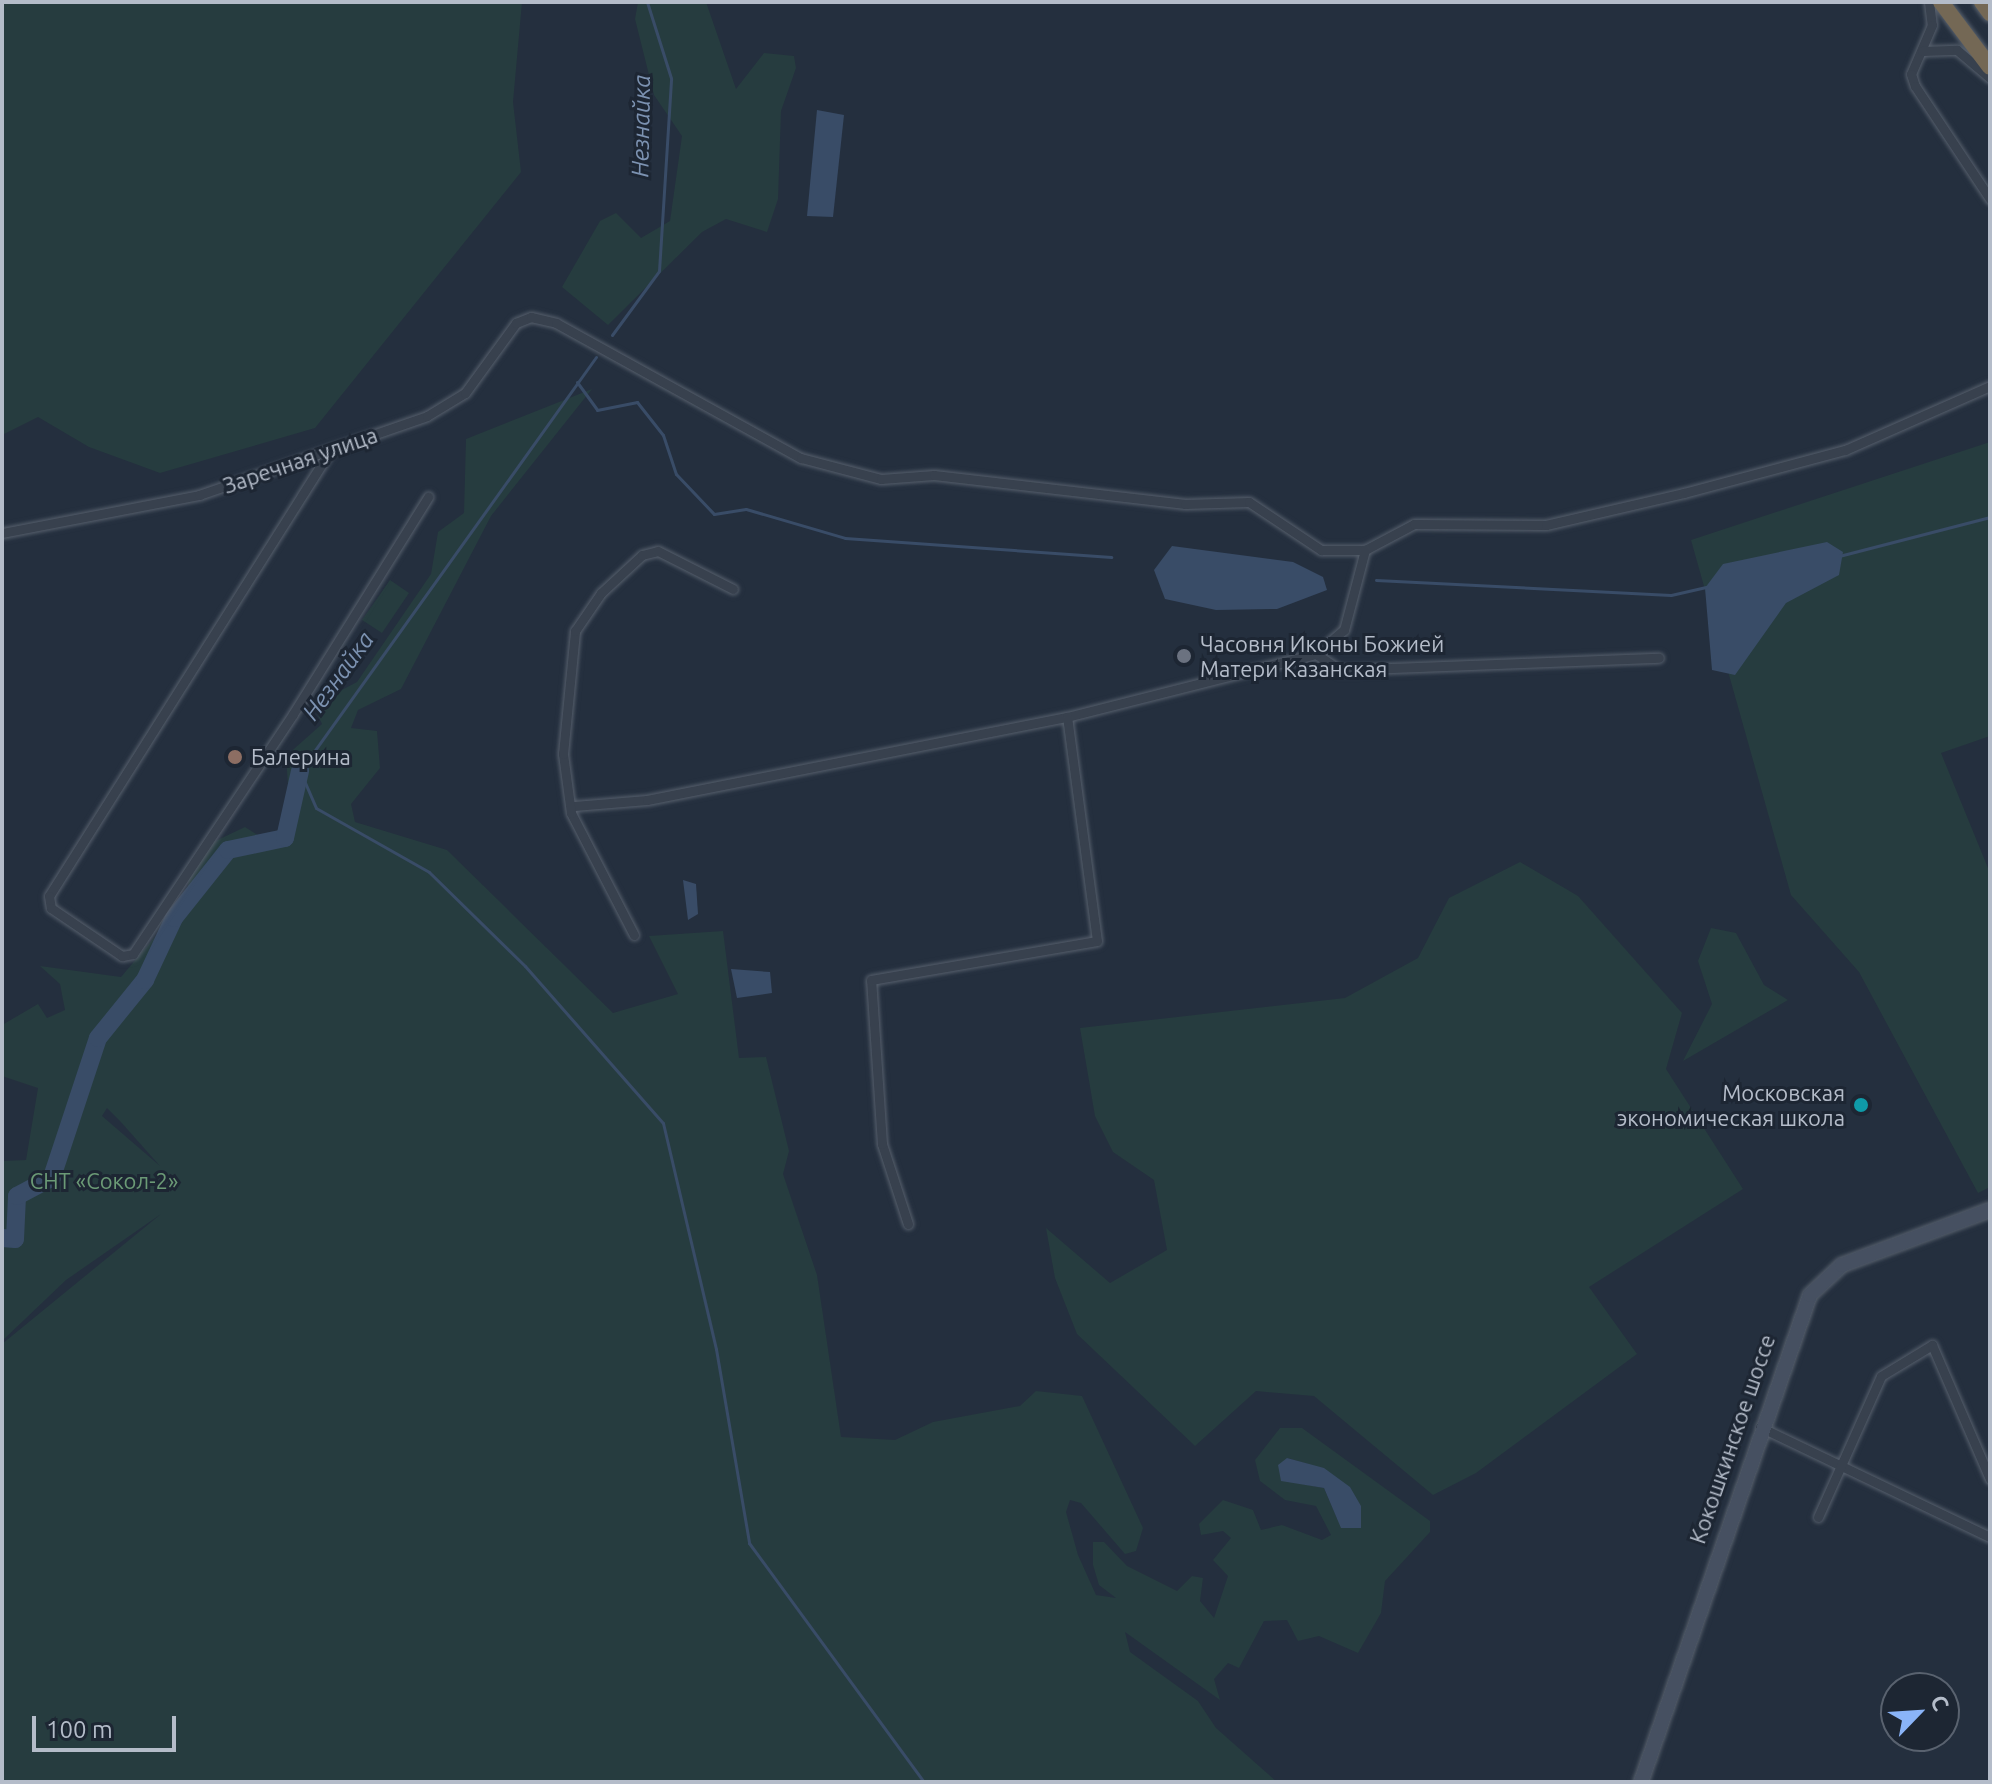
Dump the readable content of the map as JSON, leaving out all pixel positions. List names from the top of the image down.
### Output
{
  "streets": {
    "main road": ["Кокошкинское шоссе"],
    "street": ["Заречная улица"]
  },
  "water": ["Незнайка"],
  "parks": ["СНТ «Сокол-2»"],
  "places": ["Часовня Иконы Божией Матери Казанская", "Балерина", "Московская экономическая школа"],
  "scale_bar": "100 m",
  "north": "top right"
}
